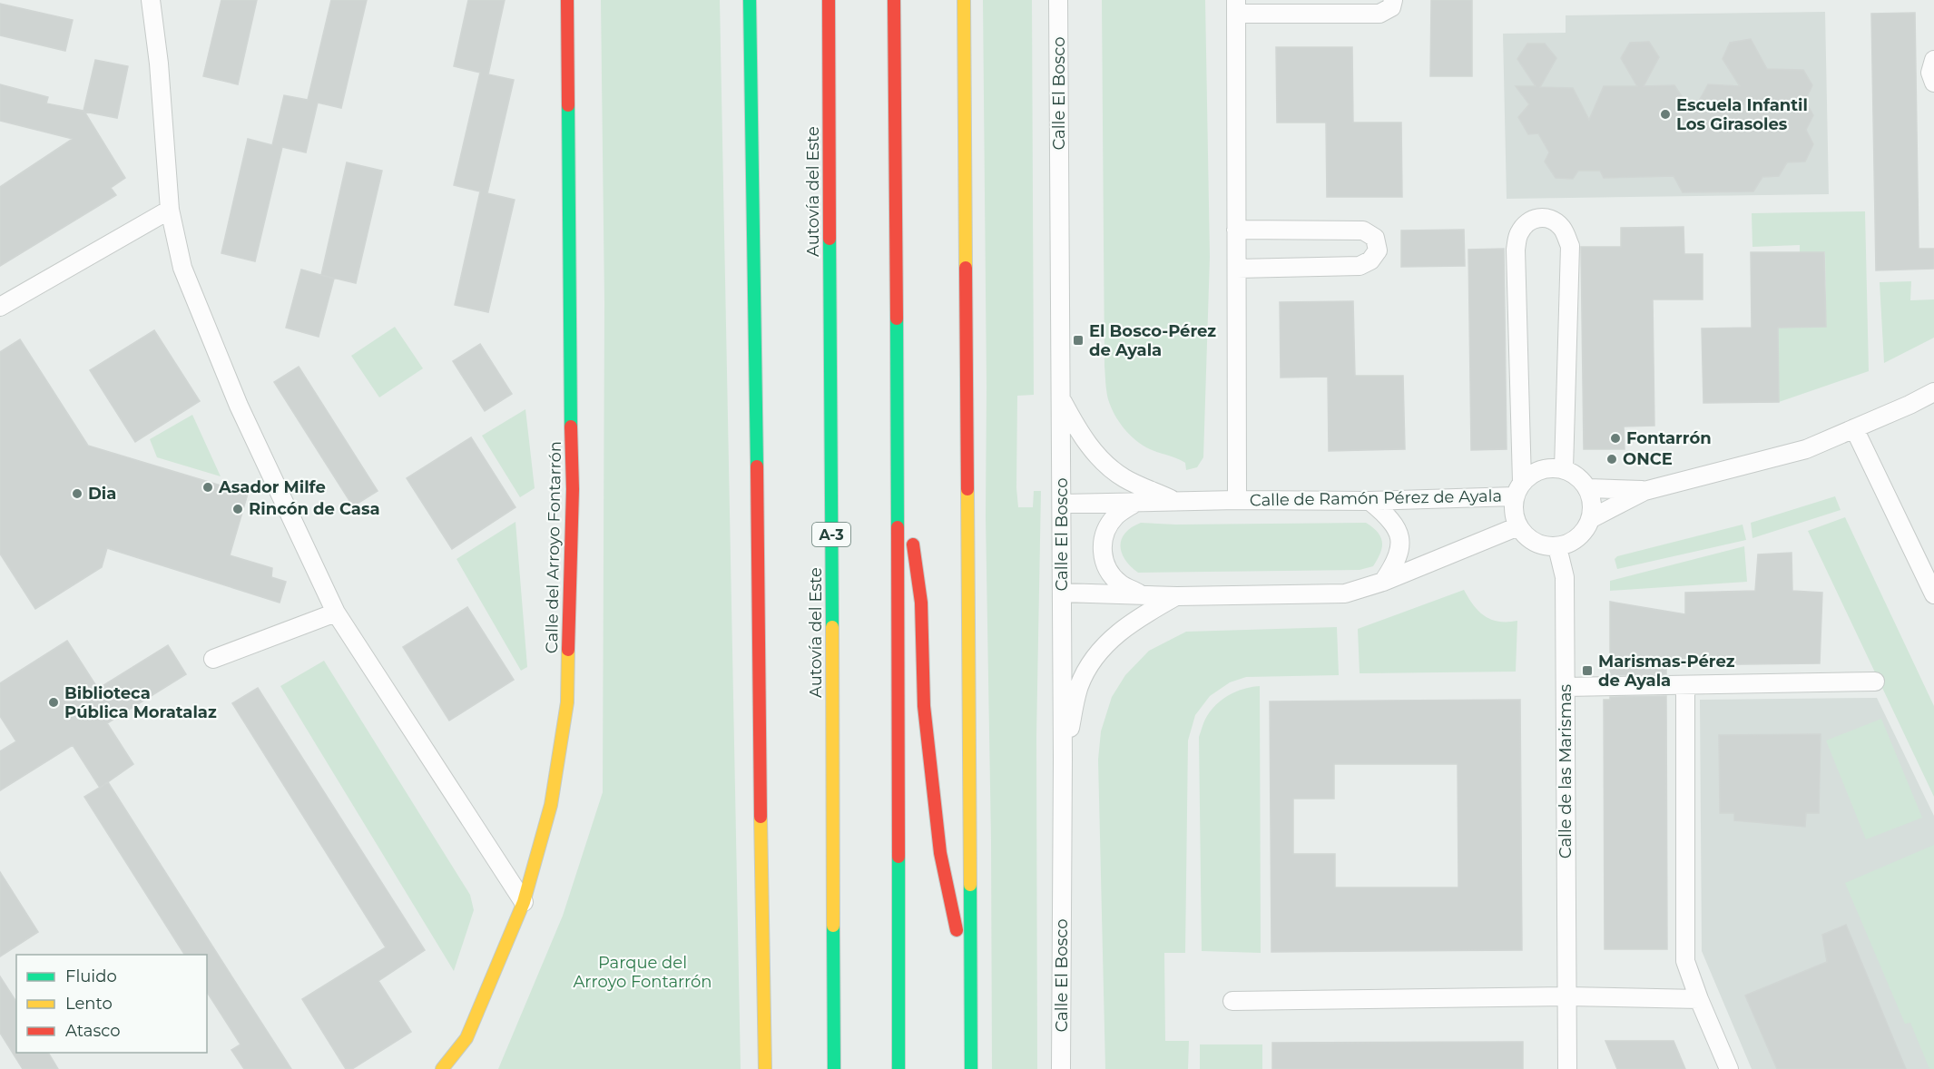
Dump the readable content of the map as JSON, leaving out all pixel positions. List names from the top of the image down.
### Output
{
  "streets": {
    "main road": ["Autovía del Este", "A-3", "Calle del Arroyo Fontarrón"],
    "street": ["Calle El Bosco", "Calle de Ramón Pérez de Ayala", "Calle de las Marismas"]
  },
  "crossings": [
    ["Calle El Bosco", "Calle de Ramón Pérez de Ayala"],
    ["Calle de Ramón Pérez de Ayala", "Calle de las Marismas"]
  ],
  "parks": ["Parque del Arroyo Fontarrón"],
  "places": {
    "other": [
      "Escuela Infantil Los Girasoles",
      "Fontarrón",
      "ONCE",
      "Asador Milfe",
      "Dia",
      "Rincón de Casa",
      "Biblioteca Pública Moratalaz"
    ],
    "transit": ["El Bosco-Pérez de Ayala", "Marismas-Pérez de Ayala"]
  },
  "legend": ["Fluido", "Lento", "Atasco"]
}
